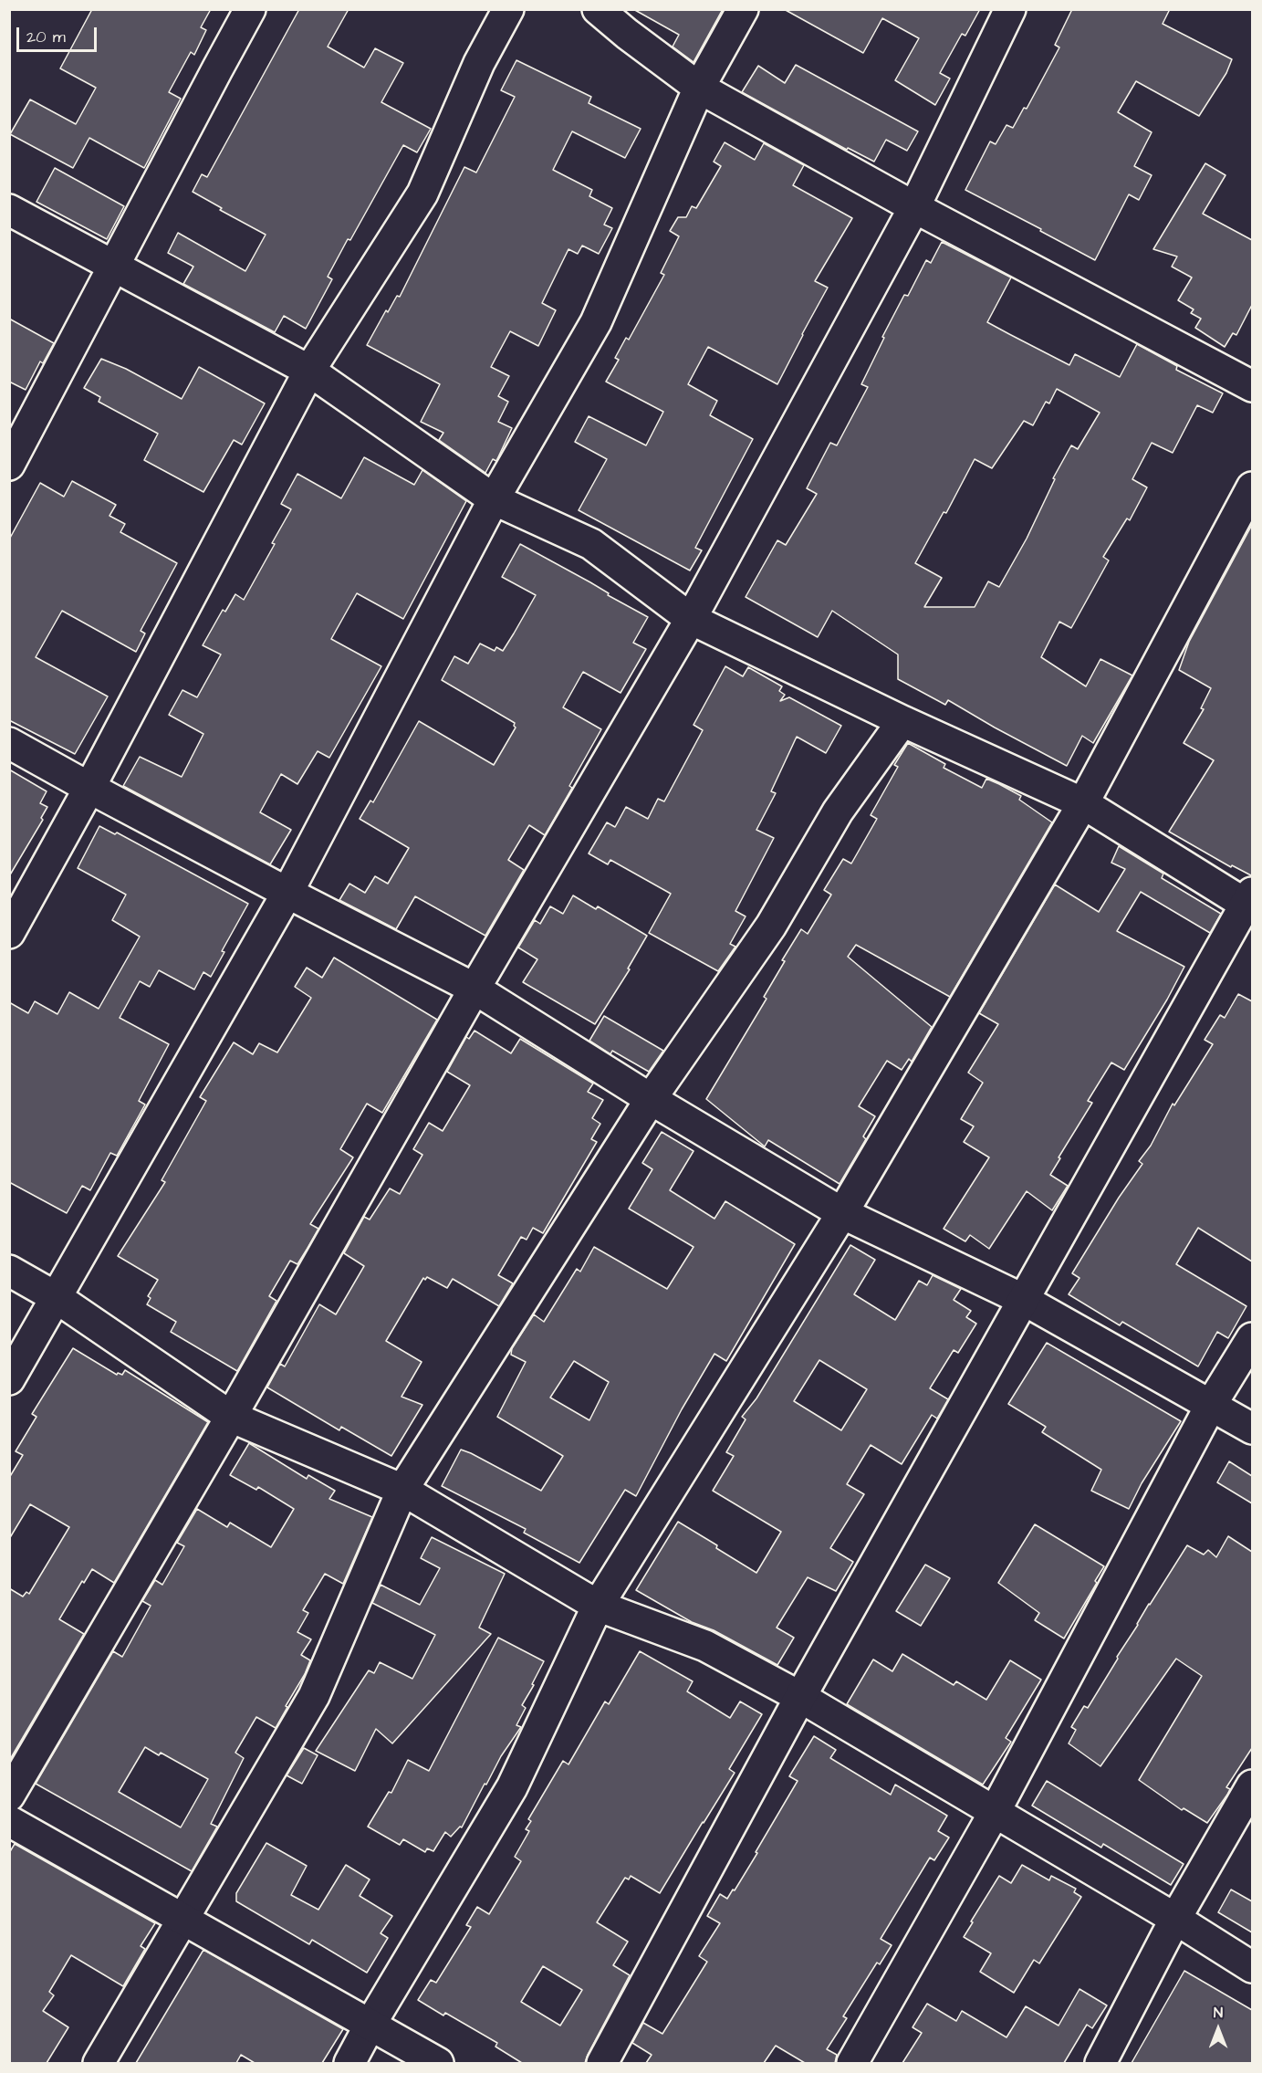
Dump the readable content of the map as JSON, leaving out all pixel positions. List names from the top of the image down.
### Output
{
  "scale_bar": "20 m",
  "north": "top"
}
